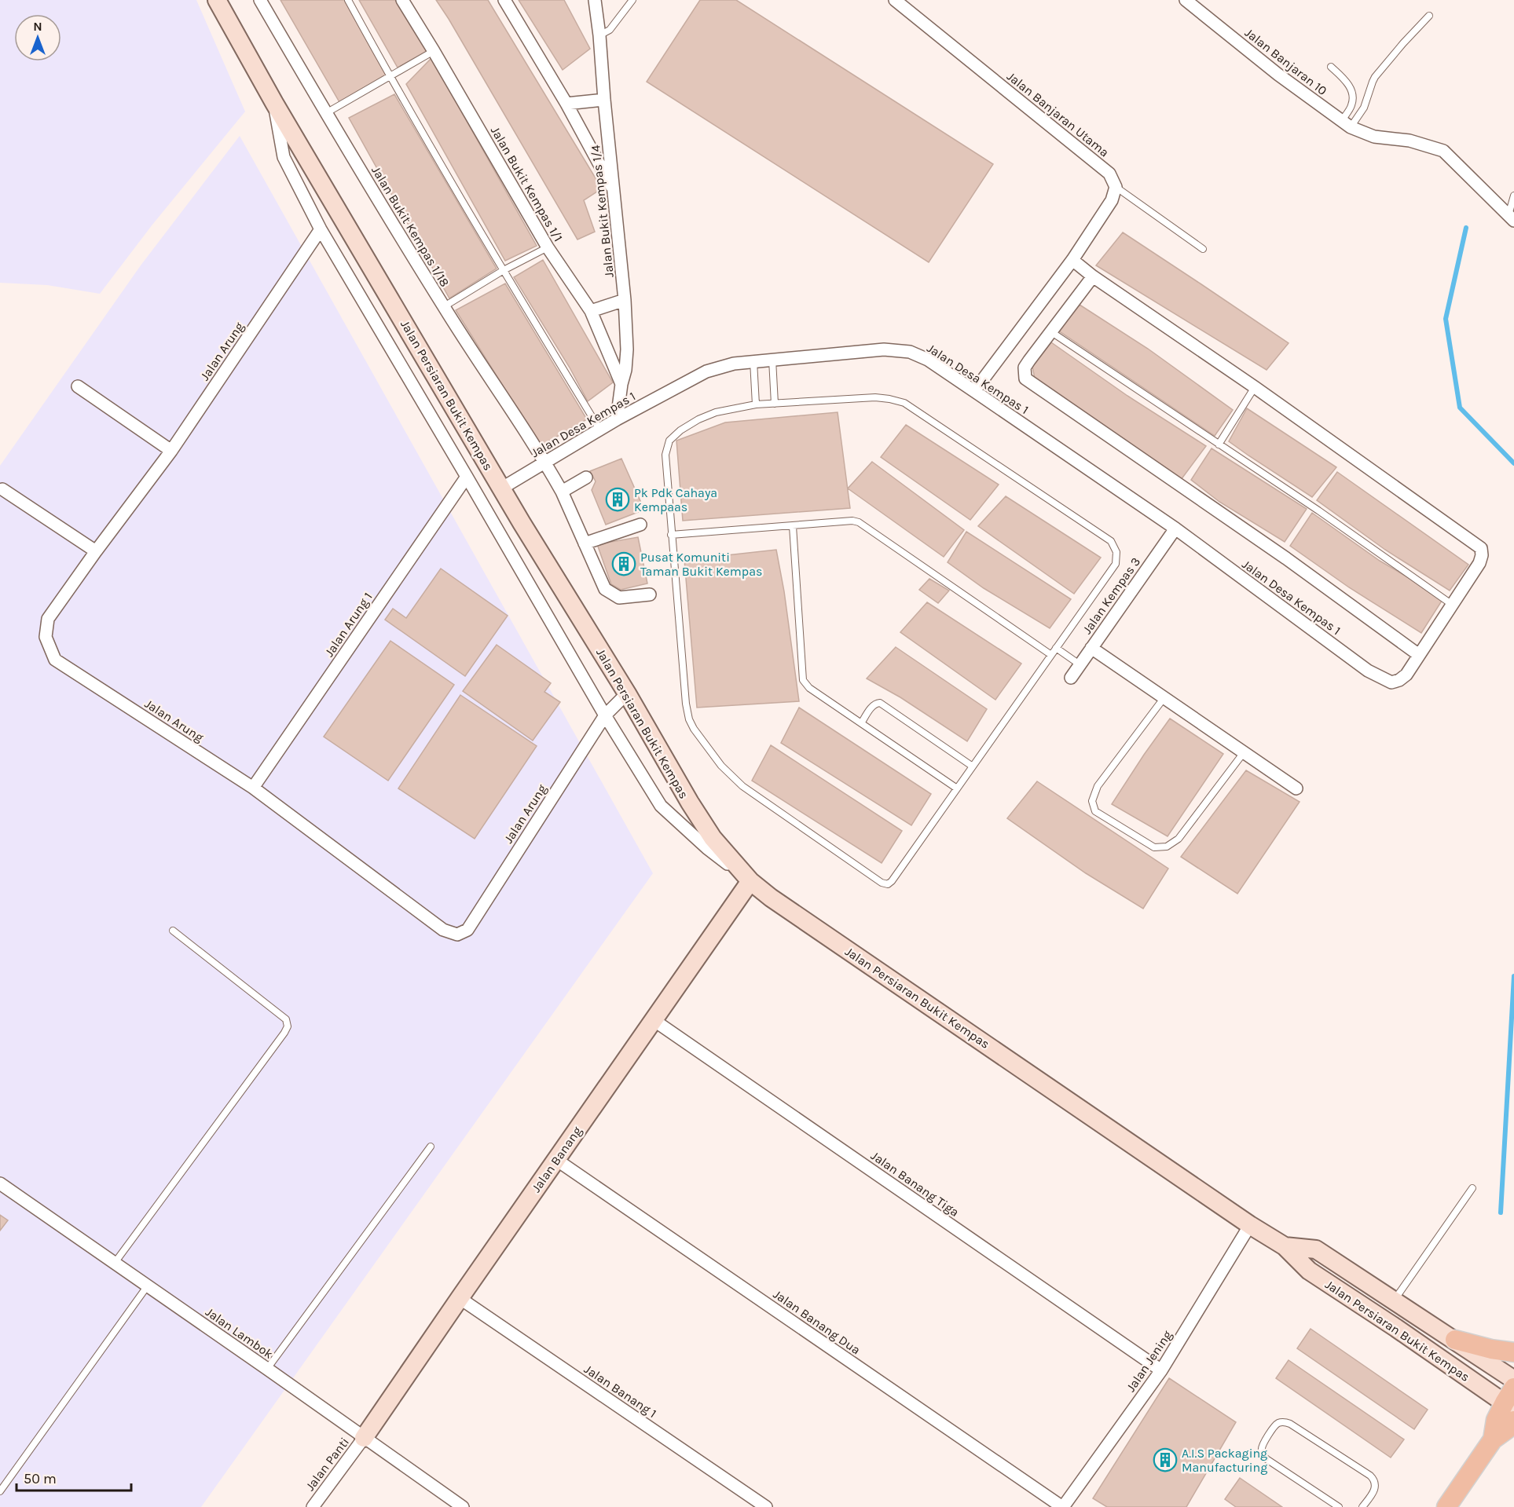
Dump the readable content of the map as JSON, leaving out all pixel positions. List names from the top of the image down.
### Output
{
  "streets": {
    "street": [
      "Jalan Banjaran 10",
      "Jalan Banjaran Utama",
      "Jalan Bukit Kempas 1/1",
      "Jalan Bukit Kempas 1/4",
      "Jalan Bukit Kempas 1/18",
      "Jalan Arung",
      "Jalan Desa Kempas 1",
      "Jalan Persiaran Bukit Kempas",
      "Jalan Kempas 3",
      "Jalan Arung 1",
      "Jalan Banang",
      "Jalan Banang Tiga",
      "Jalan Banang Dua",
      "Jalan Lambok",
      "Jalan Jening",
      "Jalan Banang 1",
      "Jalan Panti"
    ]
  },
  "crossings": [
    ["Jalan Bukit Kempas 1/1", "Jalan Bukit Kempas 1/4"],
    ["Jalan Bukit Kempas 1/4", "Jalan Desa Kempas 1"],
    ["Jalan Bukit Kempas 1/18", "Jalan Desa Kempas 1"],
    ["Jalan Arung", "Jalan Persiaran Bukit Kempas"],
    ["Jalan Arung", "Jalan Arung 1"],
    ["Jalan Desa Kempas 1", "Jalan Persiaran Bukit Kempas"],
    ["Jalan Desa Kempas 1", "Jalan Kempas 3"],
    ["Jalan Persiaran Bukit Kempas", "Jalan Banang"],
    ["Jalan Persiaran Bukit Kempas", "Jalan Jening"],
    ["Jalan Banang", "Jalan Banang Tiga"],
    ["Jalan Banang", "Jalan Banang Dua"],
    ["Jalan Banang", "Jalan Lambok"],
    ["Jalan Banang", "Jalan Banang 1"],
    ["Jalan Banang", "Jalan Panti"],
    ["Jalan Banang Tiga", "Jalan Jening"],
    ["Jalan Banang Dua", "Jalan Jening"],
    ["Jalan Lambok", "Jalan Panti"]
  ],
  "places": {
    "building": ["Pk Pdk Cahaya Kempaas", "Pusat Komuniti Taman Bukit Kempas", "A.I.S Packaging Manufacturing"]
  },
  "scale_bar": "50 m",
  "north": "top"
}
